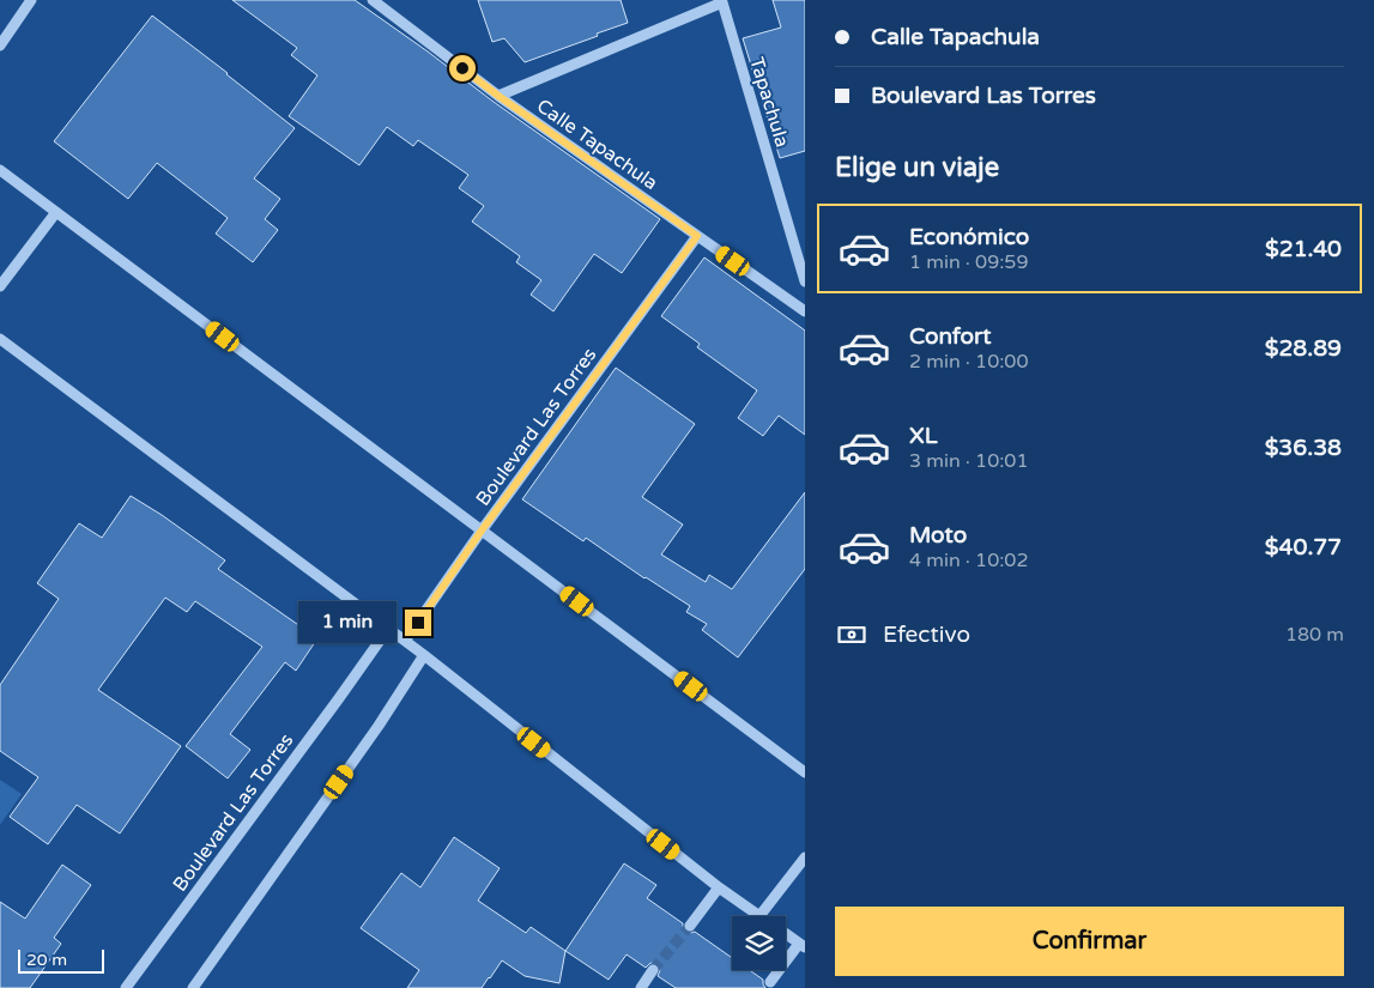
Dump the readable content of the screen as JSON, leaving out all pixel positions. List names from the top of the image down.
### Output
{
  "streets": {
    "street": ["Tapachula", "Calle Tapachula", "Boulevard Las Torres"]
  },
  "crossings": [
    ["Tapachula", "Calle Tapachula"],
    ["Calle Tapachula", "Boulevard Las Torres"]
  ],
  "scale_bar": "20 m",
  "page": {
    "banner": ["Calle Tapachula", "Boulevard Las Torres"],
    "heading": "Elige un viaje",
    "list": [
      {
        "name": "Económico",
        "note": "1 min · 09:59",
        "value": "$21.40"
      },
      {
        "name": "Confort",
        "note": "2 min · 10:00",
        "value": "$28.89"
      },
      {
        "name": "XL",
        "note": "3 min · 10:01",
        "value": "$36.38"
      },
      {
        "name": "Moto",
        "note": "4 min · 10:02",
        "value": "$40.77"
      }
    ],
    "bubble": "1 min",
    "pay": ["Efectivo", "180 m"],
    "buttons": "Confirmar",
    "scale": "20 m"
  }
}
